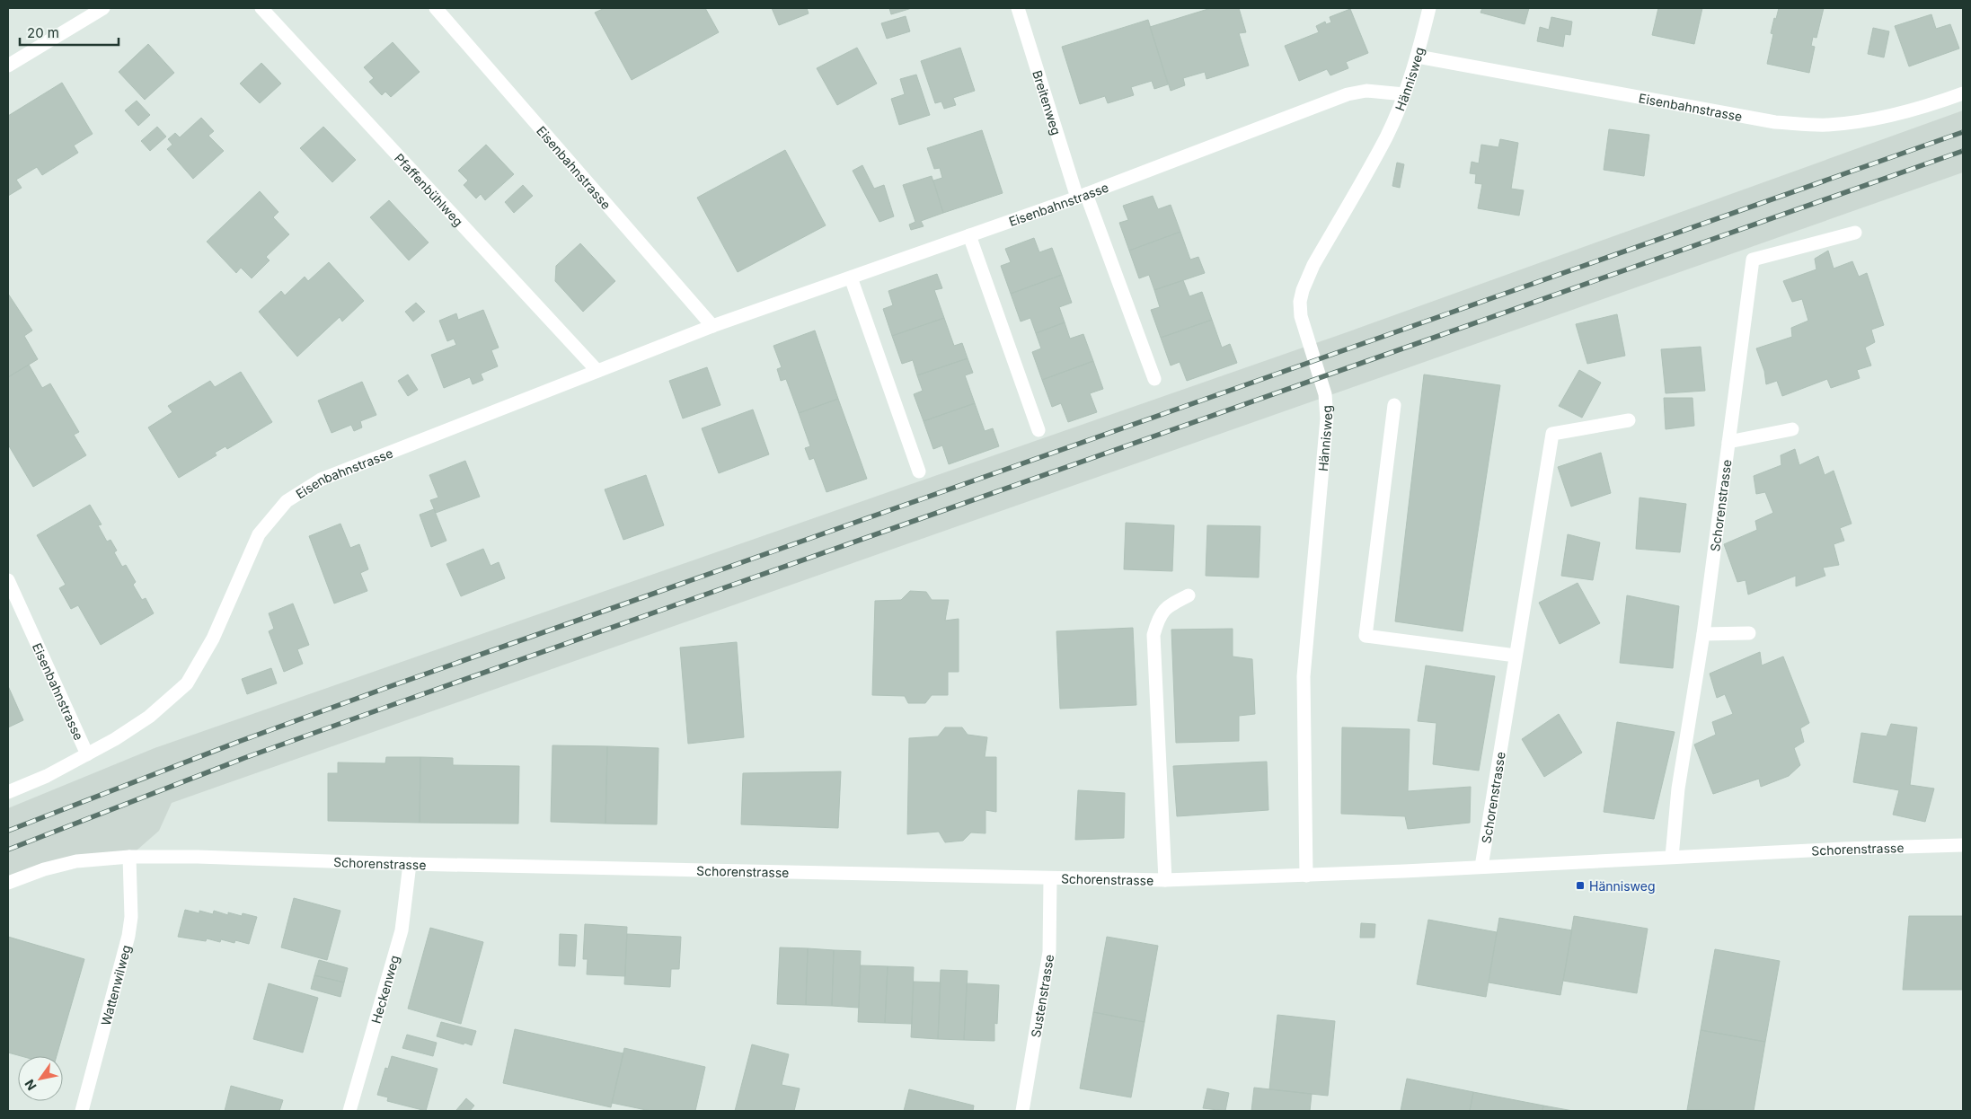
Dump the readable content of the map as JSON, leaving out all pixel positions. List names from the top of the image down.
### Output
{
  "streets": {
    "street": [
      "Hännisweg",
      "Breitenweg",
      "Eisenbahnstrasse",
      "Pfaffenbühlweg",
      "Schorenstrasse",
      "Wattenwilweg",
      "Heckenweg",
      "Sustenstrasse"
    ]
  },
  "crossings": [
    ["Hännisweg", "Eisenbahnstrasse"],
    ["Hännisweg", "Schorenstrasse"],
    ["Breitenweg", "Eisenbahnstrasse"],
    ["Eisenbahnstrasse", "Pfaffenbühlweg"],
    ["Schorenstrasse", "Wattenwilweg"],
    ["Schorenstrasse", "Heckenweg"],
    ["Schorenstrasse", "Sustenstrasse"]
  ],
  "places": {
    "transit": ["Hännisweg"]
  },
  "scale_bar": "20 m",
  "north": "bottom left"
}
